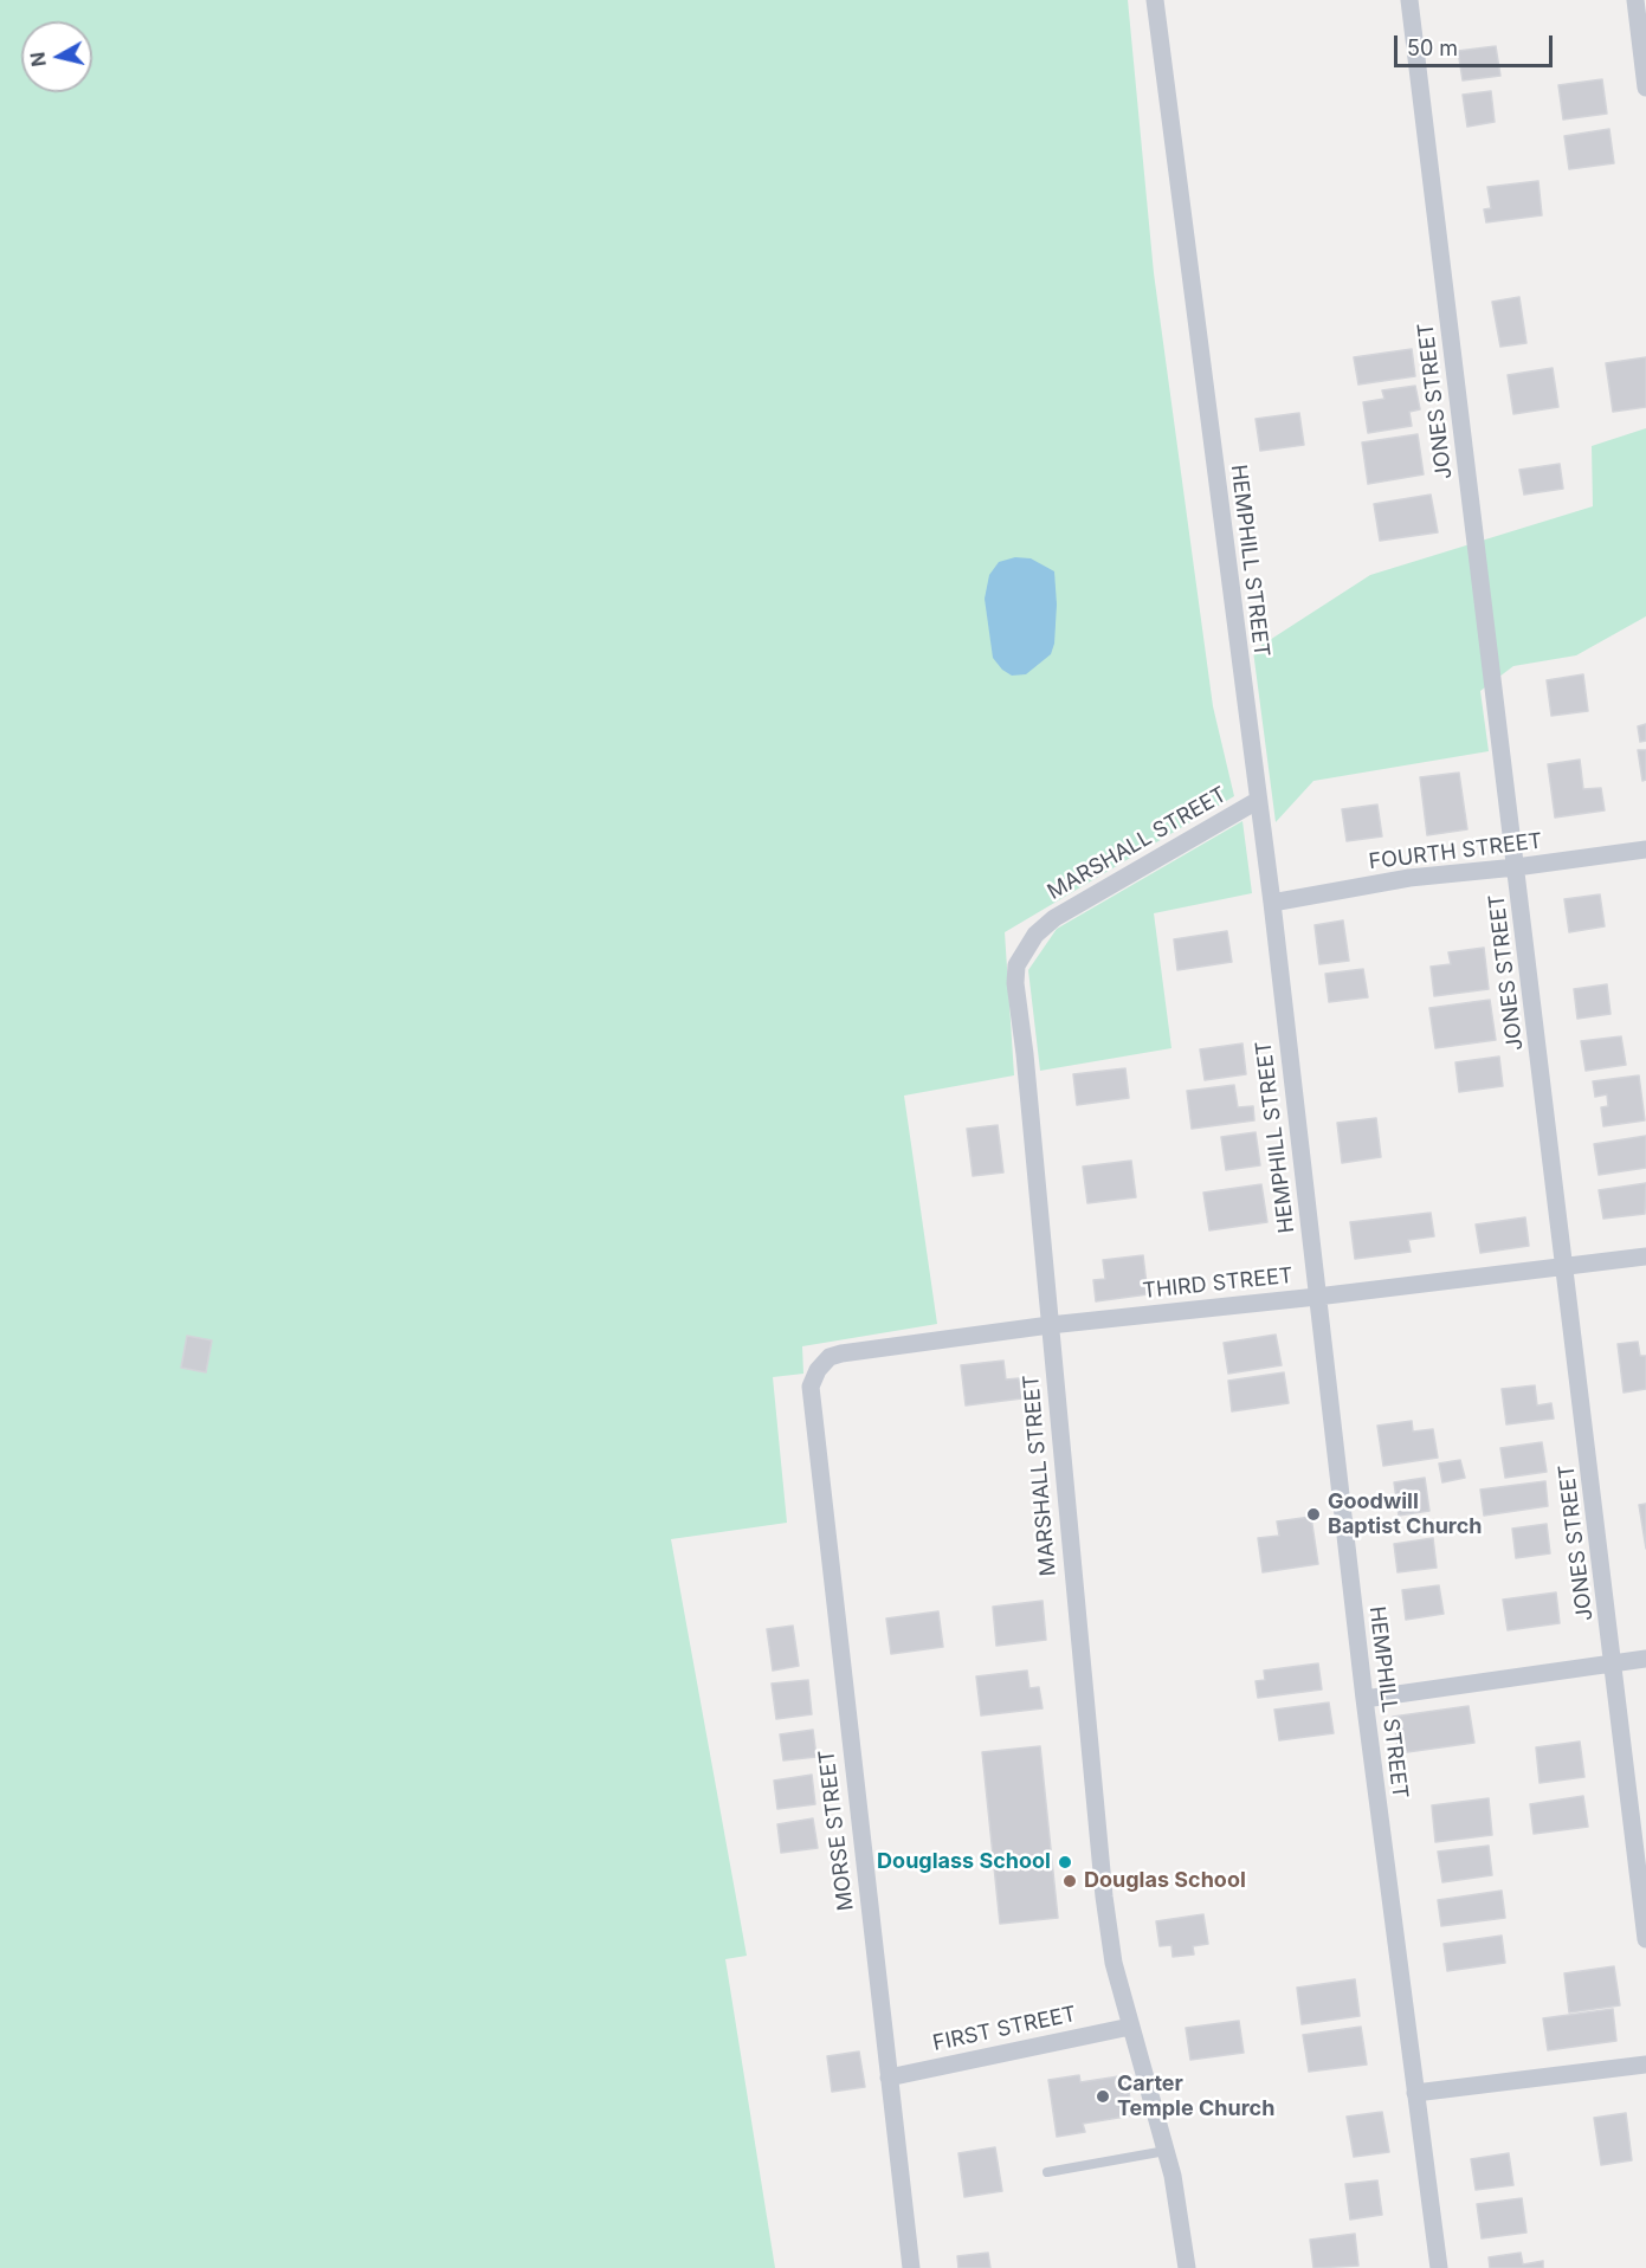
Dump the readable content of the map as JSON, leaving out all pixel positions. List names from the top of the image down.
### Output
{
  "streets": {
    "street": [
      "JONES STREET",
      "HEMPHILL STREET",
      "MARSHALL STREET",
      "FOURTH STREET",
      "THIRD STREET",
      "MORSE STREET",
      "FIRST STREET"
    ]
  },
  "crossings": [
    ["JONES STREET", "FOURTH STREET"],
    ["JONES STREET", "THIRD STREET"],
    ["HEMPHILL STREET", "MARSHALL STREET"],
    ["HEMPHILL STREET", "FOURTH STREET"],
    ["HEMPHILL STREET", "THIRD STREET"],
    ["MARSHALL STREET", "THIRD STREET"],
    ["MARSHALL STREET", "FIRST STREET"],
    ["THIRD STREET", "MORSE STREET"],
    ["MORSE STREET", "FIRST STREET"]
  ],
  "places": [
    "Goodwill Baptist Church",
    "Douglass School",
    "Douglas School",
    "Carter Temple Church"
  ],
  "scale_bar": "50 m",
  "north": "left"
}
